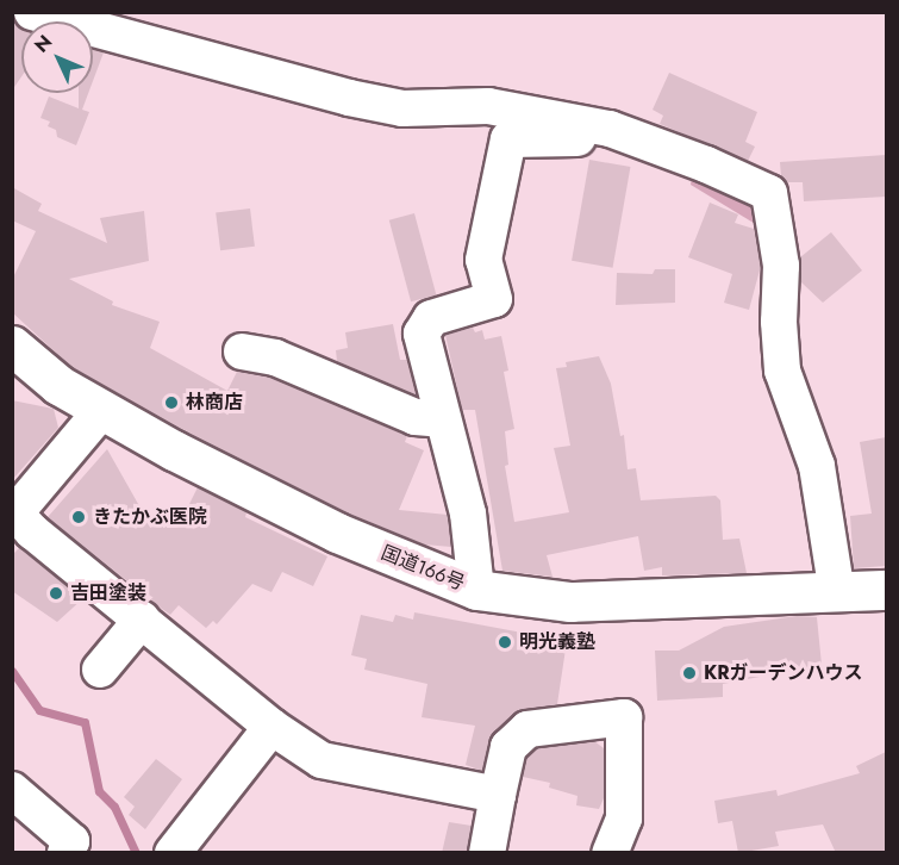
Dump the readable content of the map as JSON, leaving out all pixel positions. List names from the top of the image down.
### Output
{
  "streets": {
    "highway": ["国道166号"]
  },
  "places": [
    "林商店",
    "きたかぶ医院",
    "吉田塗装",
    "明光義塾",
    "KRガーデンハウス"
  ],
  "north": "top left"
}
